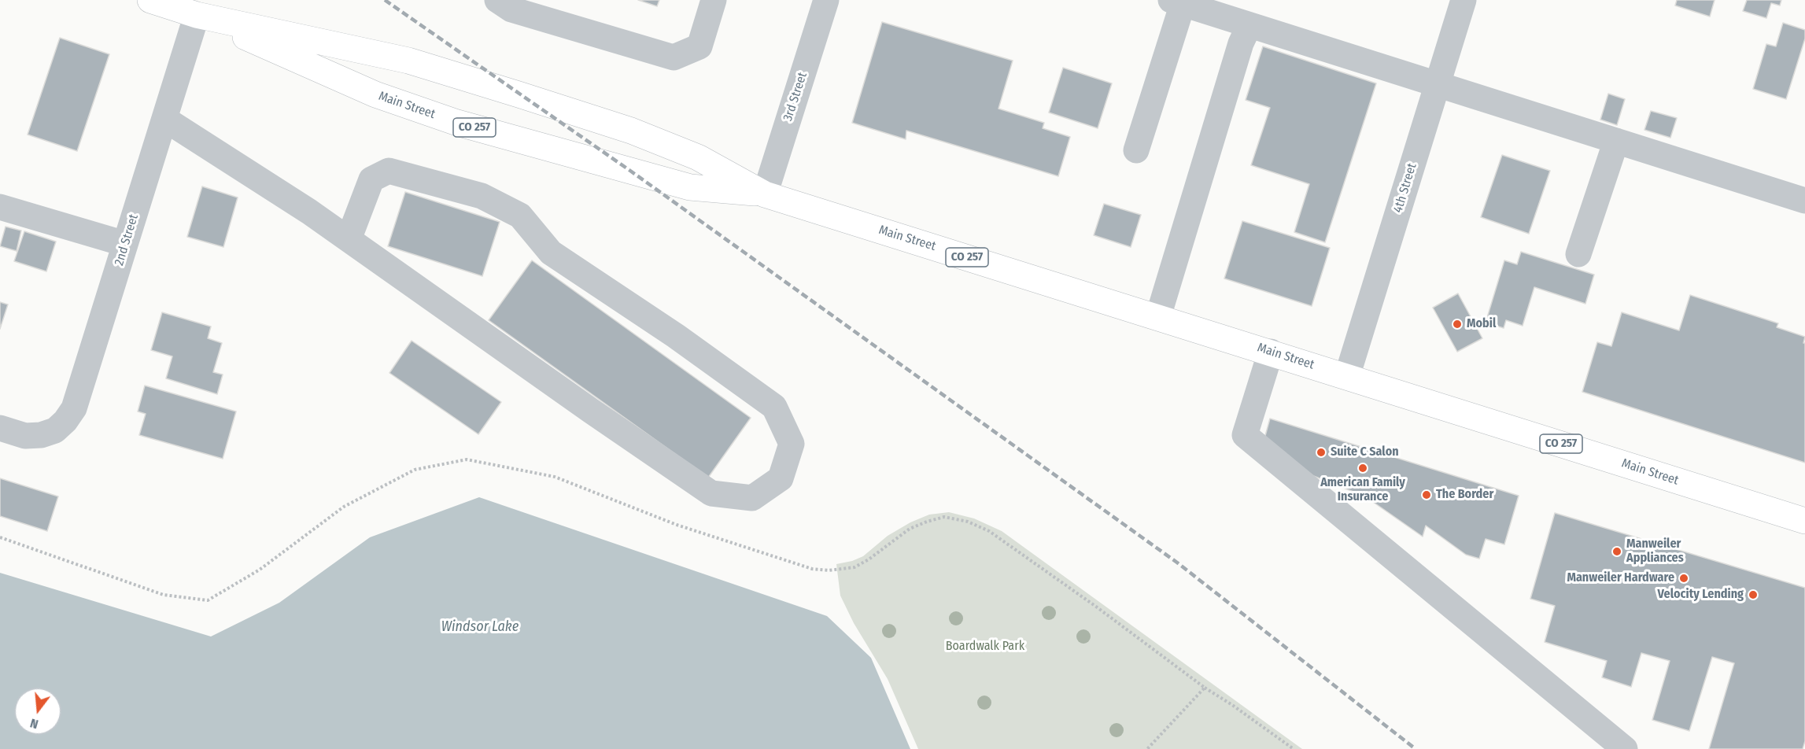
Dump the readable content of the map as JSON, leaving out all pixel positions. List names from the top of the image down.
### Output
{
  "streets": {
    "main road": ["Main Street", "CO 257"],
    "street": ["3rd Street", "4th Street", "2nd Street"]
  },
  "crossings": [
    ["3rd Street", "Main Street"],
    ["Main Street", "4th Street"],
    ["Main Street", "2nd Street"]
  ],
  "water": ["Windsor Lake"],
  "parks": ["Boardwalk Park"],
  "places": [
    "Mobil",
    "Suite C Salon",
    "American Family Insurance",
    "The Border",
    "Manweiler Appliances",
    "Manweiler Hardware",
    "Velocity Lending"
  ],
  "north": "bottom"
}
